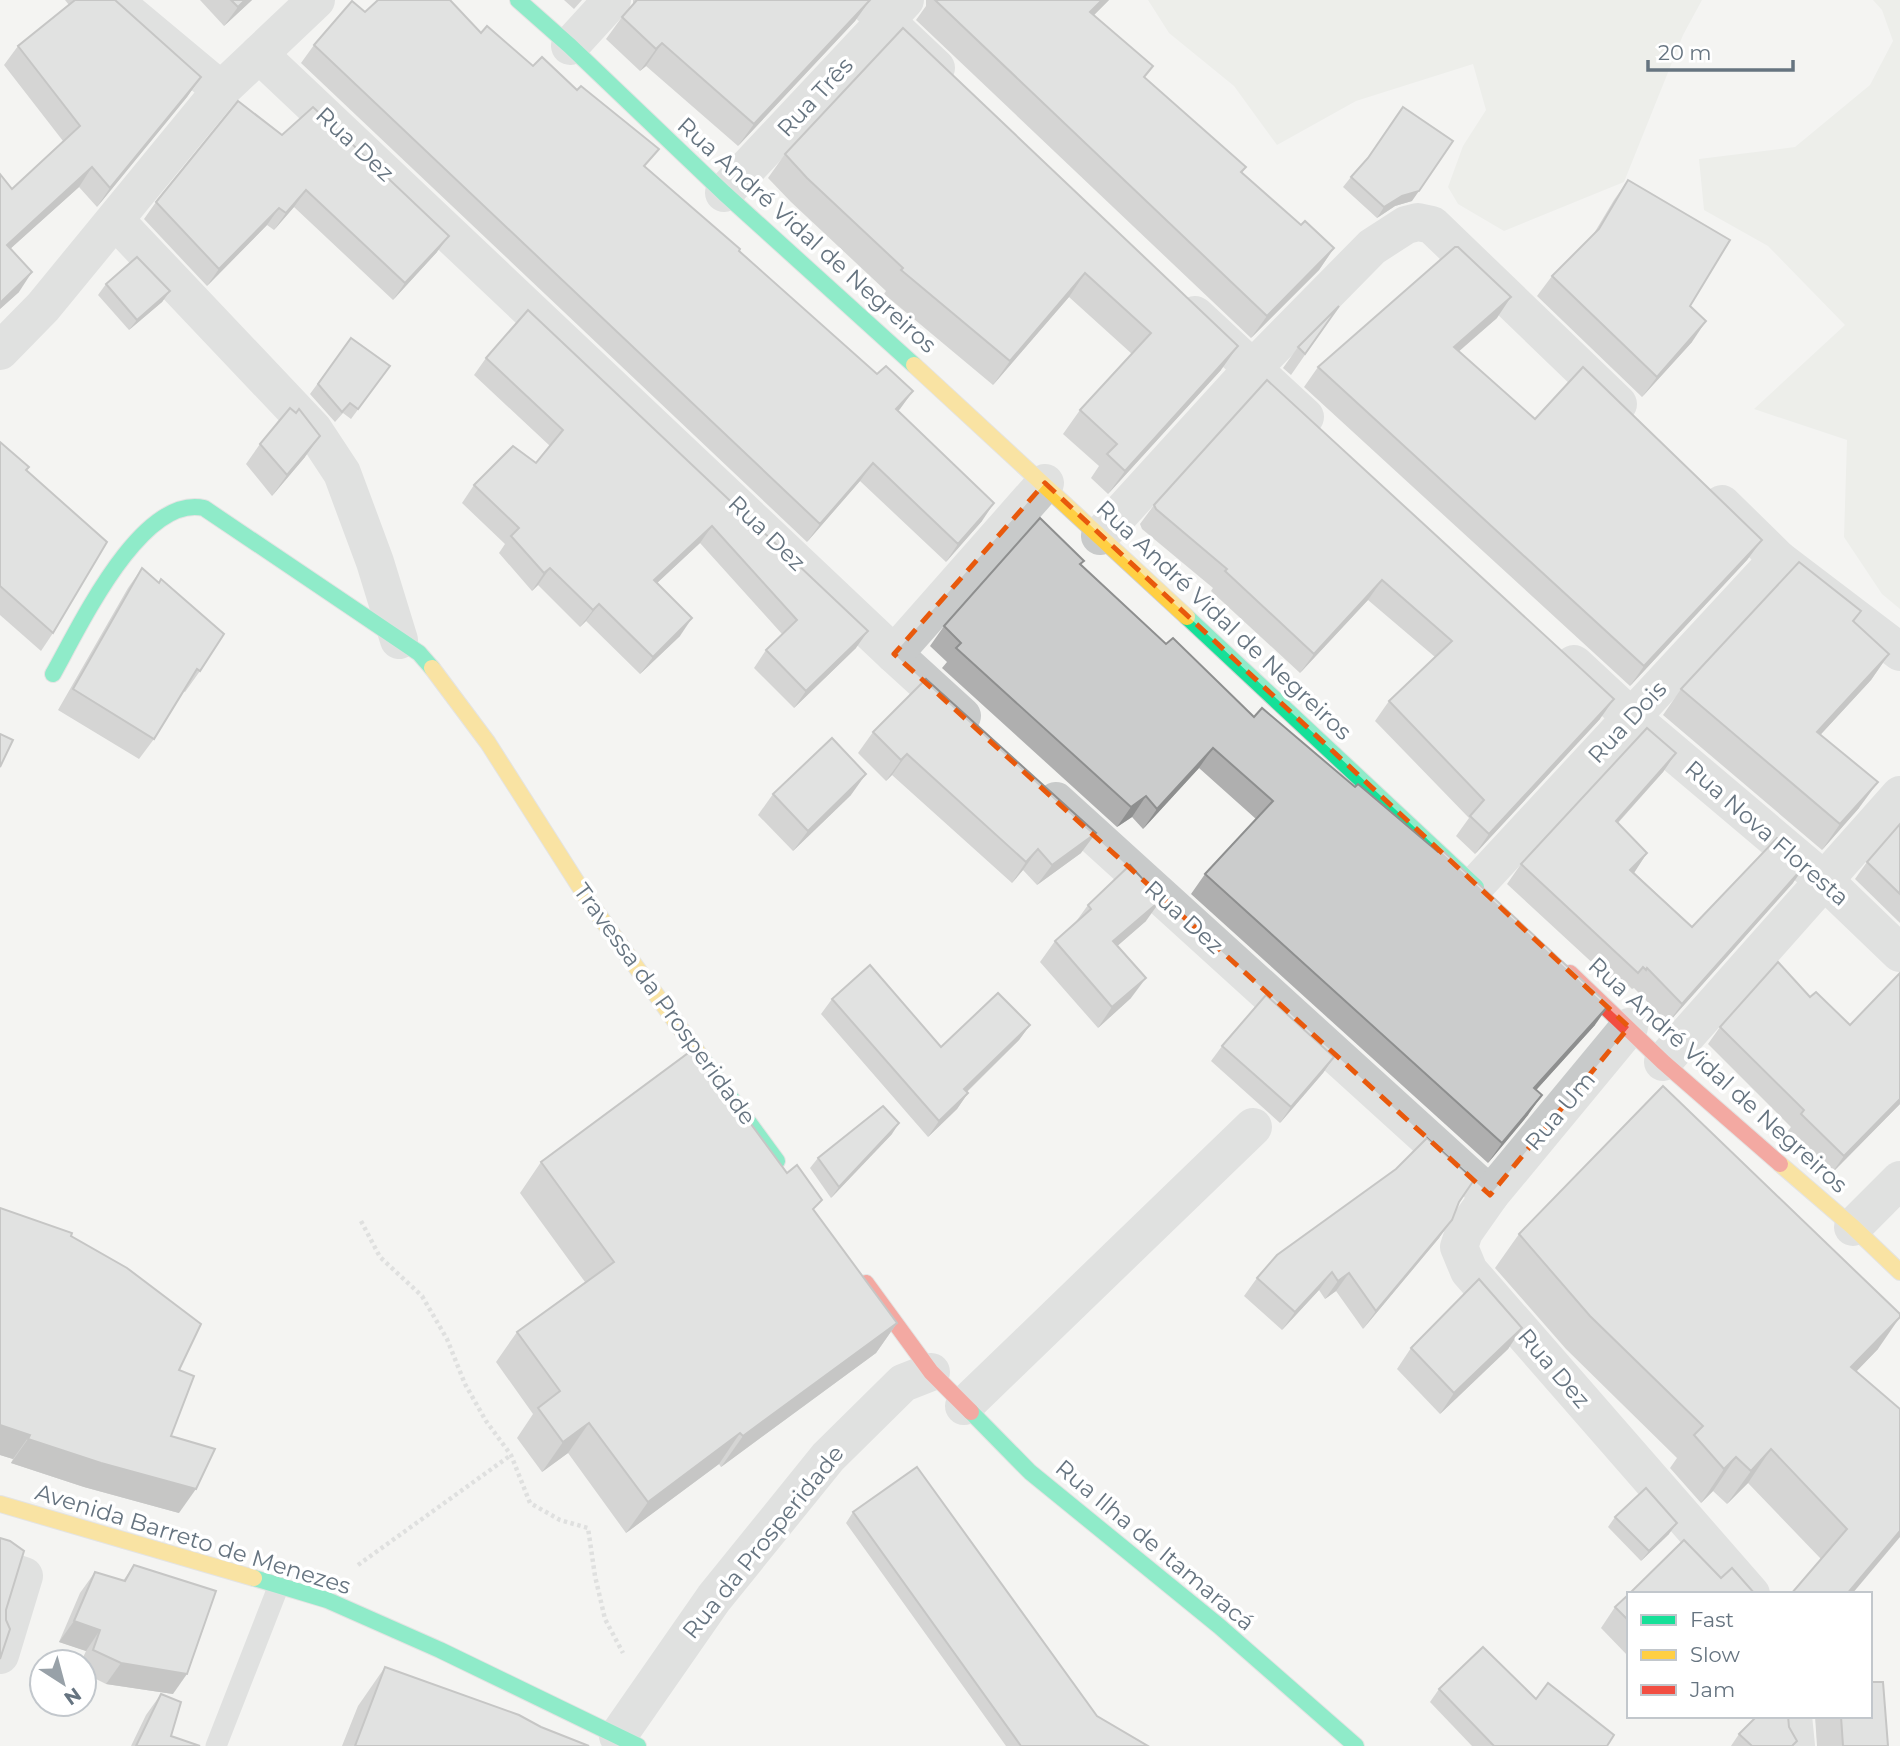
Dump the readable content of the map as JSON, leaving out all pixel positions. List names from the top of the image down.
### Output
{
  "streets": {
    "street": [
      "Rua Três",
      "Rua Dez",
      "Rua André Vidal de Negreiros",
      "Rua Dois",
      "Rua Nova Floresta",
      "Travessa da Prosperidade",
      "Rua Um",
      "Avenida Barreto de Menezes",
      "Rua da Prosperidade",
      "Rua Ilha de Itamaracá"
    ]
  },
  "crossings": [
    ["Rua Três", "Rua André Vidal de Negreiros"],
    ["Rua Dez", "Rua Um"],
    ["Rua André Vidal de Negreiros", "Rua Dois"],
    ["Rua André Vidal de Negreiros", "Rua Um"],
    ["Rua Dois", "Rua Nova Floresta"],
    ["Avenida Barreto de Menezes", "Rua da Prosperidade"],
    ["Rua da Prosperidade", "Rua Ilha de Itamaracá"]
  ],
  "legend": ["Fast", "Slow", "Jam"],
  "scale_bar": "20 m",
  "north": "bottom right"
}
